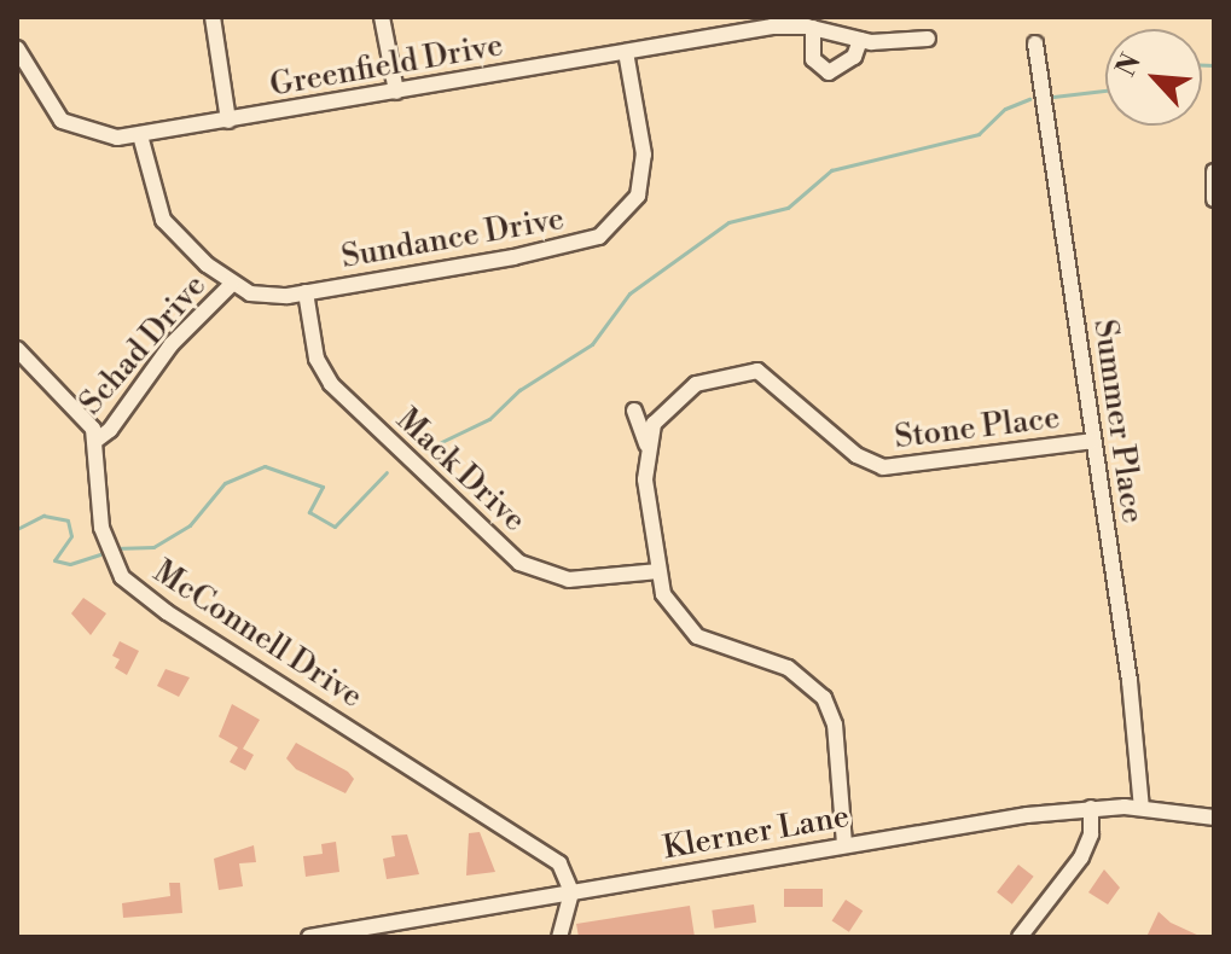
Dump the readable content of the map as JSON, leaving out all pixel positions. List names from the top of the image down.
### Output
{
  "streets": {
    "street": [
      "Greenfield Drive",
      "Sundance Drive",
      "Schad Drive",
      "Summer Place",
      "Stone Place",
      "Mack Drive",
      "McConnell Drive",
      "Klerner Lane"
    ]
  },
  "crossings": [
    ["Greenfield Drive", "Sundance Drive"],
    ["Sundance Drive", "Schad Drive"],
    ["Sundance Drive", "Mack Drive"],
    ["Schad Drive", "McConnell Drive"],
    ["Summer Place", "Stone Place"],
    ["Summer Place", "Klerner Lane"],
    ["McConnell Drive", "Klerner Lane"]
  ],
  "north": "top left"
}
